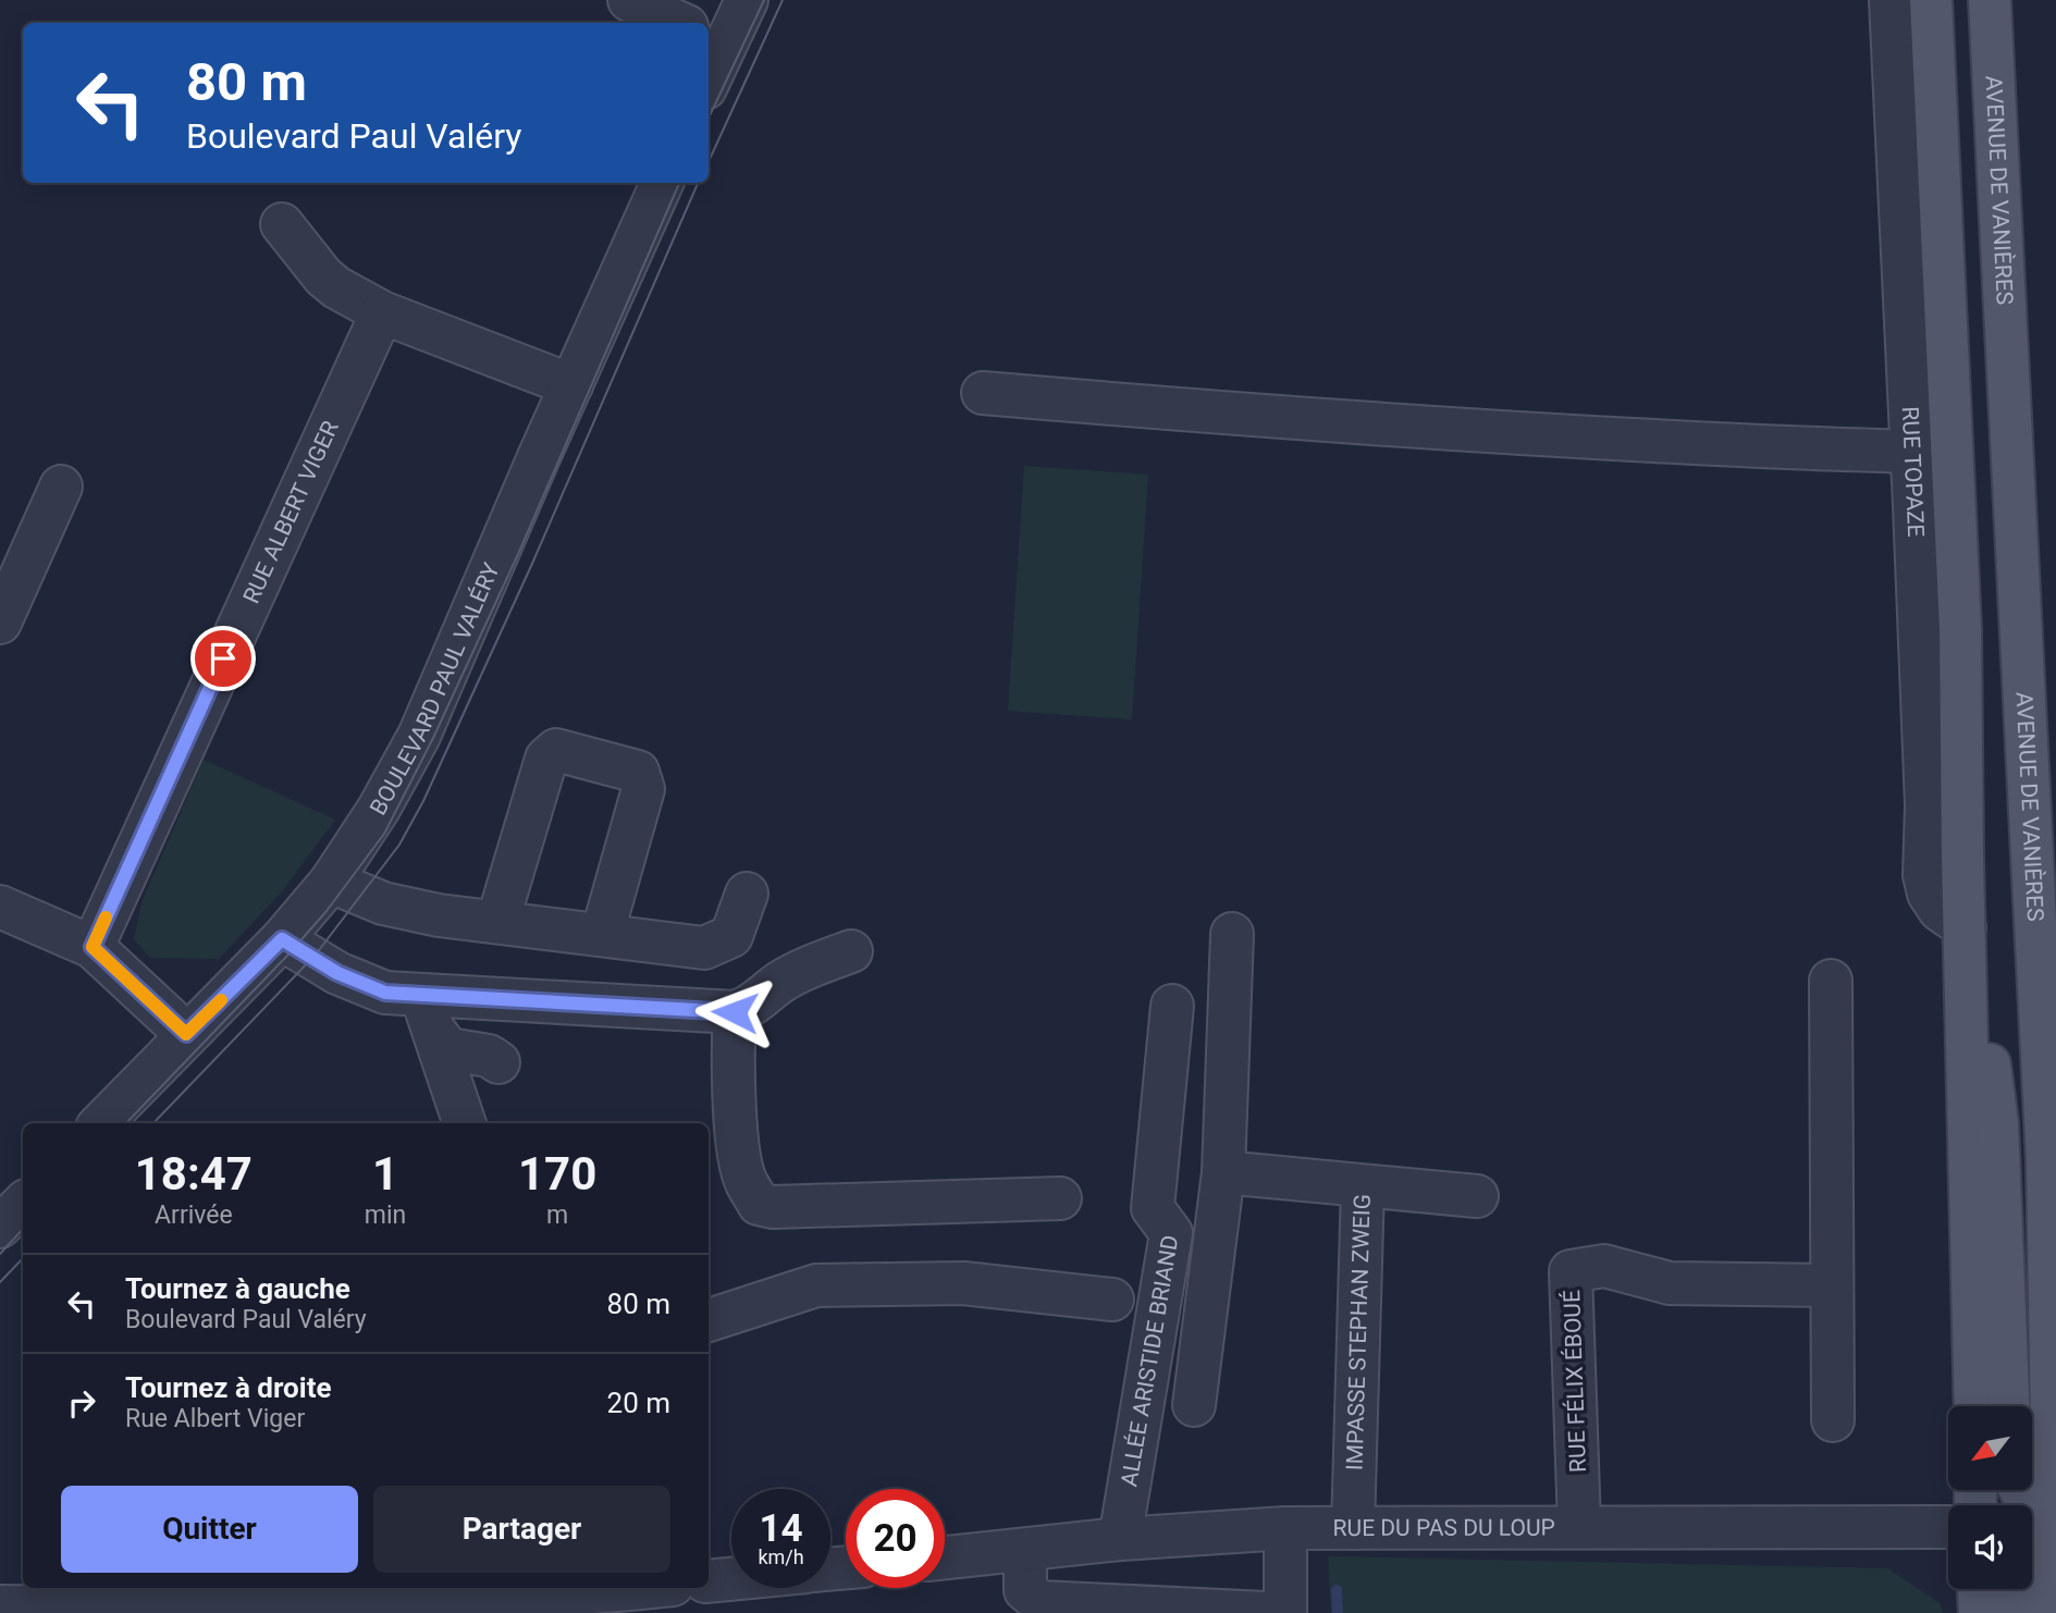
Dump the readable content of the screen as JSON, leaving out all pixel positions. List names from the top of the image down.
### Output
{
  "streets": {
    "main road": ["AVENUE DE VANIÈRES"],
    "street": [
      "RUE TOPAZE",
      "RUE ALBERT VIGER",
      "BOULEVARD PAUL VALÉRY",
      "IMPASSE STEPHAN ZWEIG",
      "ALLÉE ARISTIDE BRIAND",
      "RUE FÉLIX ÉBOUÉ",
      "RUE DU PAS DU LOUP"
    ]
  },
  "crossings": [
    ["IMPASSE STEPHAN ZWEIG", "RUE DU PAS DU LOUP"],
    ["ALLÉE ARISTIDE BRIAND", "RUE DU PAS DU LOUP"],
    ["RUE FÉLIX ÉBOUÉ", "RUE DU PAS DU LOUP"]
  ],
  "north": "bottom left",
  "page": {
    "turn": ["80 m", "Boulevard Paul Valéry"],
    "eta": [
      "18:47",
      "Arrivée",
      "1",
      "min",
      "170",
      "m"
    ],
    "list": [
      {
        "name": "Tournez à gauche",
        "note": "Boulevard Paul Valéry",
        "value": "80 m"
      },
      {
        "name": "Tournez à droite",
        "note": "Rue Albert Viger",
        "value": "20 m"
      }
    ],
    "buttons": ["Quitter", "Partager"],
    "speed": "14 km/h",
    "limit": "20"
  }
}
